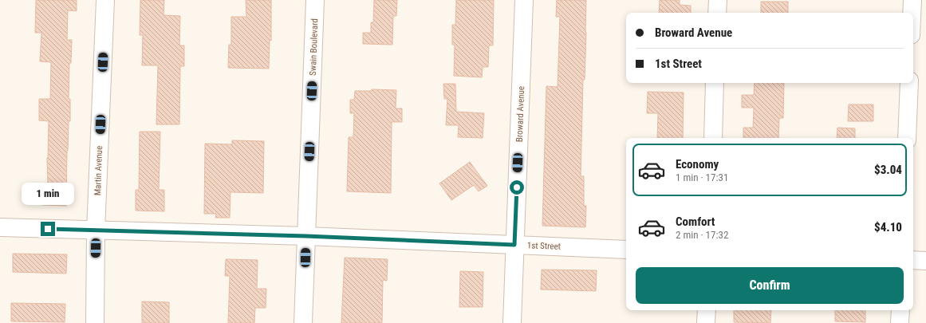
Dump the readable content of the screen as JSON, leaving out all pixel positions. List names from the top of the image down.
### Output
{
  "streets": {
    "street": [
      "Swain Boulevard",
      "Broward Avenue",
      "Martin Avenue",
      "1st Street"
    ]
  },
  "crossings": [
    ["Swain Boulevard", "1st Street"],
    ["Broward Avenue", "1st Street"],
    ["Martin Avenue", "1st Street"]
  ],
  "page": {
    "banner": ["Broward Avenue", "1st Street"],
    "list": [
      {
        "name": "Economy",
        "note": "1 min · 17:31",
        "value": "$3.04"
      },
      {
        "name": "Comfort",
        "note": "2 min · 17:32",
        "value": "$4.10"
      }
    ],
    "bubble": "1 min",
    "buttons": "Confirm"
  }
}
